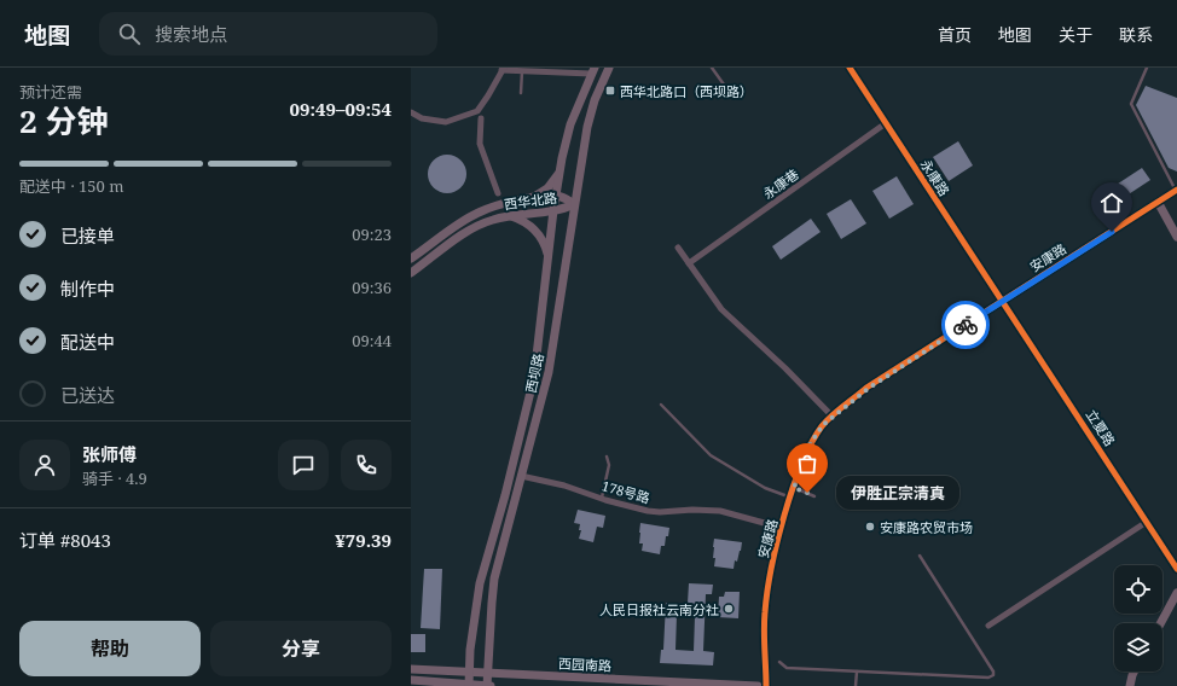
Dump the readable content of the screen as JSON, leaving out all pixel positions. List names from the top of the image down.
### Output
{
  "streets": {
    "main road": [
      "西华北路",
      "安康路",
      "西坝路",
      "西园南路"
    ],
    "street": [
      "永康路",
      "永康巷",
      "立夏路",
      "178号路"
    ]
  },
  "crossings": [
    ["永康路", "永康巷"],
    ["永康路", "安康路"],
    ["永康路", "立夏路"],
    ["西华北路", "西坝路"],
    ["安康路", "立夏路"],
    ["安康路", "178号路"],
    ["西坝路", "178号路"],
    ["西坝路", "西园南路"]
  ],
  "places": {
    "transit": ["西华北路口（西坝路）"],
    "other": ["伊胜正宗清真", "安康路农贸市场", "人民日报社云南分社"]
  },
  "page": {
    "header": "地图",
    "search": "搜索地点",
    "nav": [
      "首页",
      "地图",
      "关于",
      "联系"
    ],
    "heading": ["2 分钟", "预计还需", "09:49–09:54"],
    "panel": [
      "张师傅",
      "骑手 · 4.9",
      "订单 #8043",
      "¥79.39"
    ],
    "bar": "配送中 · 150 m",
    "list": [
      ["已接单", "09:23"],
      ["制作中", "09:36"],
      ["配送中", "09:44"],
      "已送达"
    ],
    "bubble": "伊胜正宗清真",
    "buttons": ["帮助", "分享"]
  }
}
